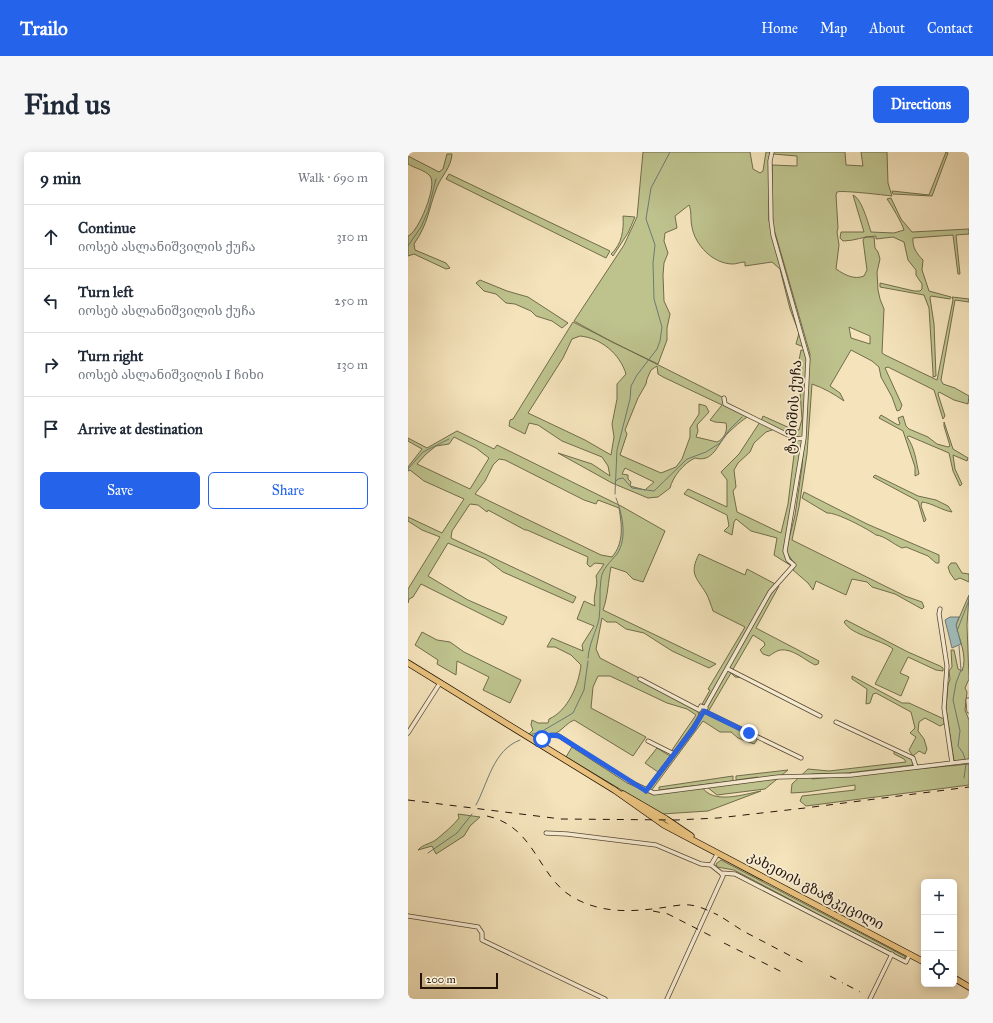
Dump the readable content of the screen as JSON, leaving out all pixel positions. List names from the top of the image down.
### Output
{
  "streets": {
    "highway": ["კახეთის გზატკეცილი"],
    "street": ["ტამიშის ქუჩა"]
  },
  "scale_bar": "200 m",
  "page": {
    "header": "Trailo",
    "nav": [
      "Home",
      "Map",
      "About",
      "Contact"
    ],
    "buttons": [
      "Directions",
      ["Save", "Share"]
    ],
    "title": "Find us",
    "heading": ["9 min", "Walk · 690 m"],
    "list": [
      ["Continue", "იოსებ ასლანიშვილის ქუჩა", "310 m"],
      ["Turn left", "იოსებ ასლანიშვილის ქუჩა", "250 m"],
      ["Turn right", "იოსებ ასლანიშვილის I ჩიხი", "130 m"],
      "Arrive at destination"
    ],
    "map_buttons": ["+", "−"],
    "scale": "200 m"
  }
}
